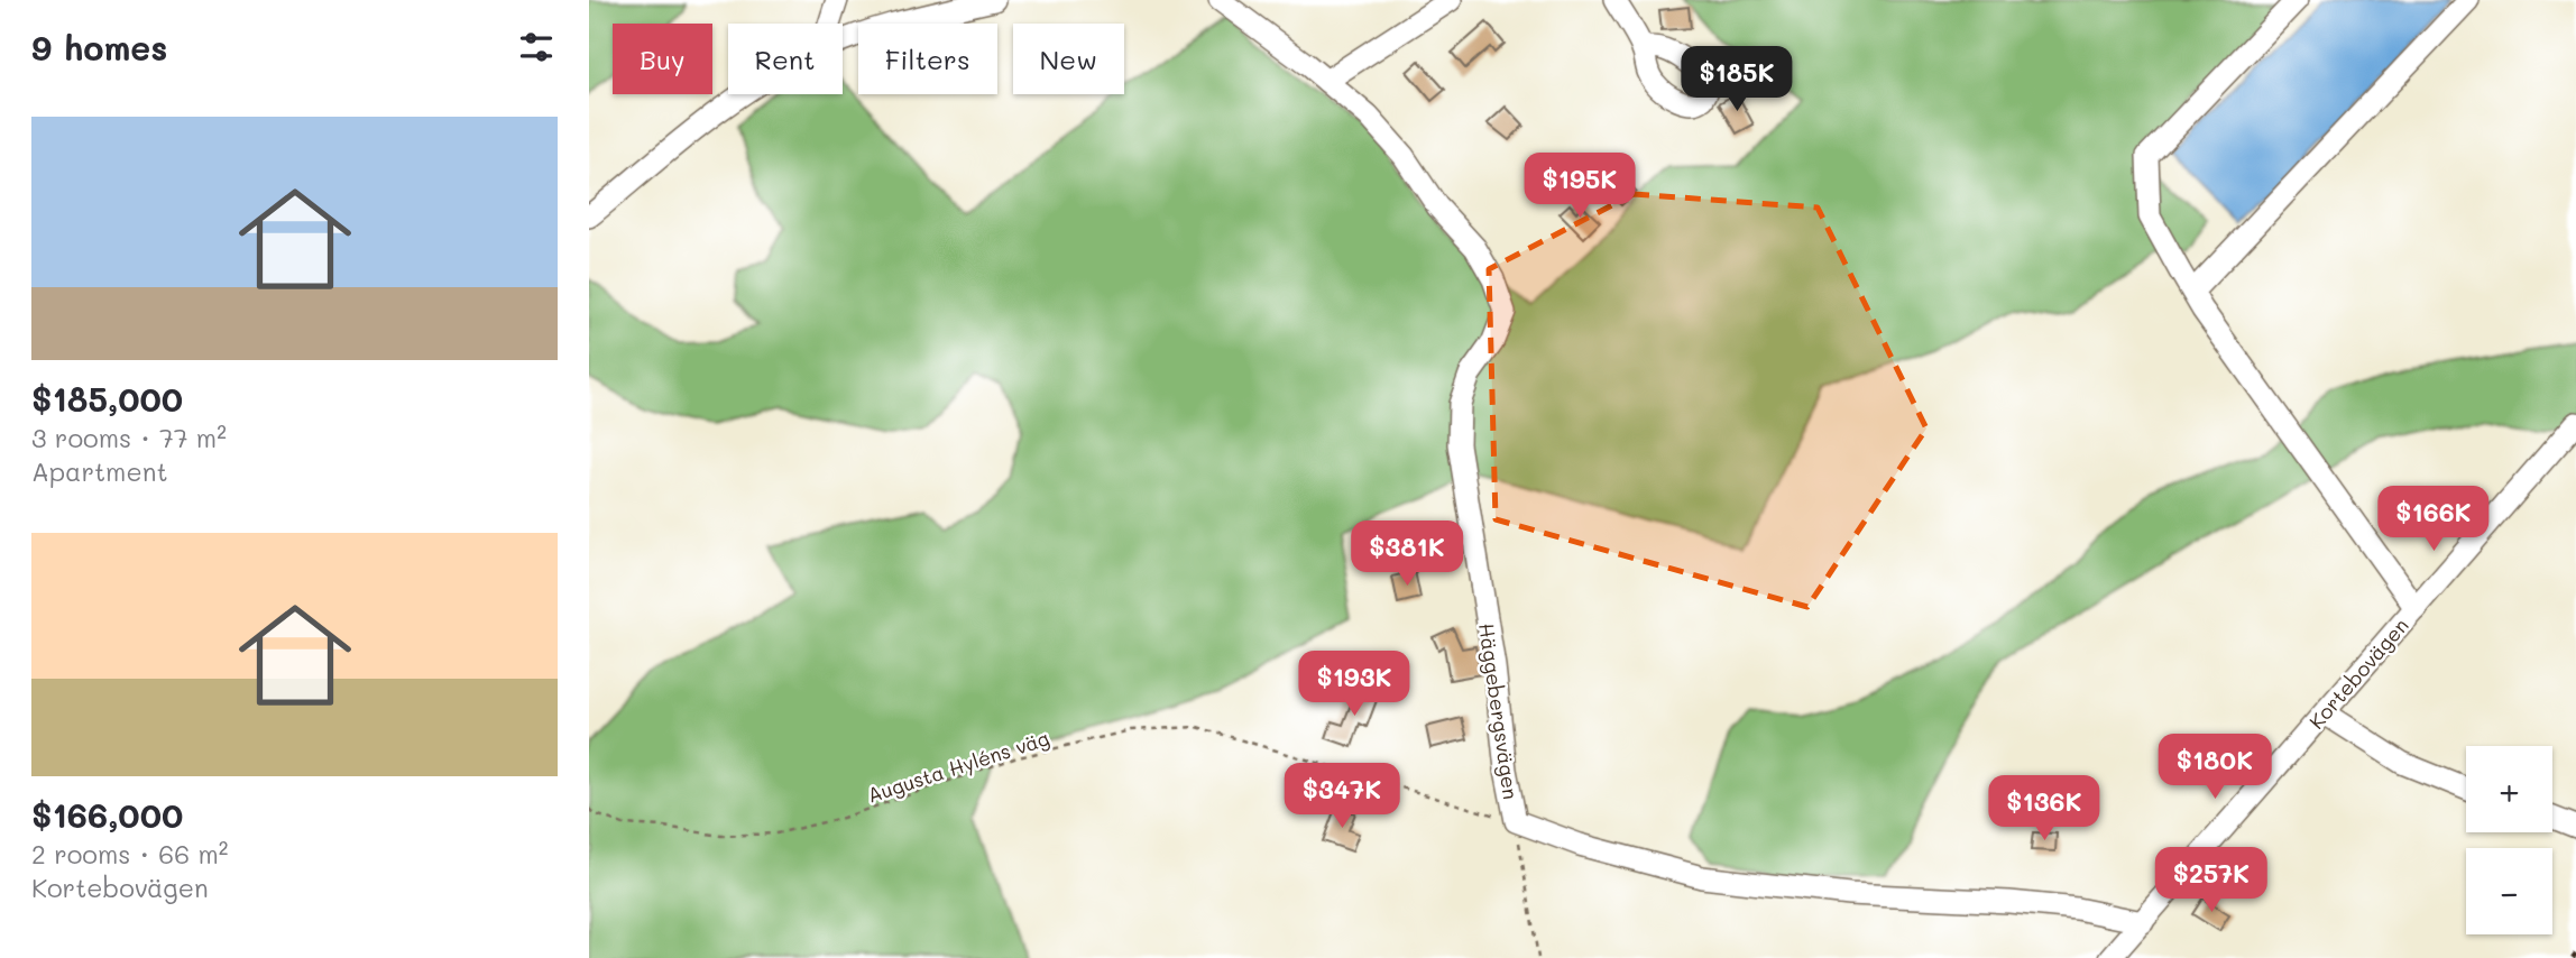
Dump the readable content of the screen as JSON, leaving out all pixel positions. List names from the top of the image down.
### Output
{
  "streets": {
    "street": ["Kortebovägen", "Häggebergsvägen"],
    "path": ["Augusta Hyléns väg"]
  },
  "crossings": [
    ["Kortebovägen", "Häggebergsvägen"],
    ["Häggebergsvägen", "Augusta Hyléns väg"]
  ],
  "page": {
    "heading": "9 homes",
    "chip": [
      "Buy",
      "Rent",
      "Filters",
      "New"
    ],
    "price": [
      "$185K",
      "$195K",
      "$166K",
      "$381K",
      "$193K",
      "$180K",
      "$347K",
      "$136K",
      "$257K"
    ],
    "list": [
      {
        "name": "$185,000",
        "note": "3 rooms · 77 m² · Apartment"
      },
      {
        "name": "$166,000",
        "note": "2 rooms · 66 m² · Kortebovägen"
      }
    ],
    "map_buttons": ["+", "−"]
  }
}
